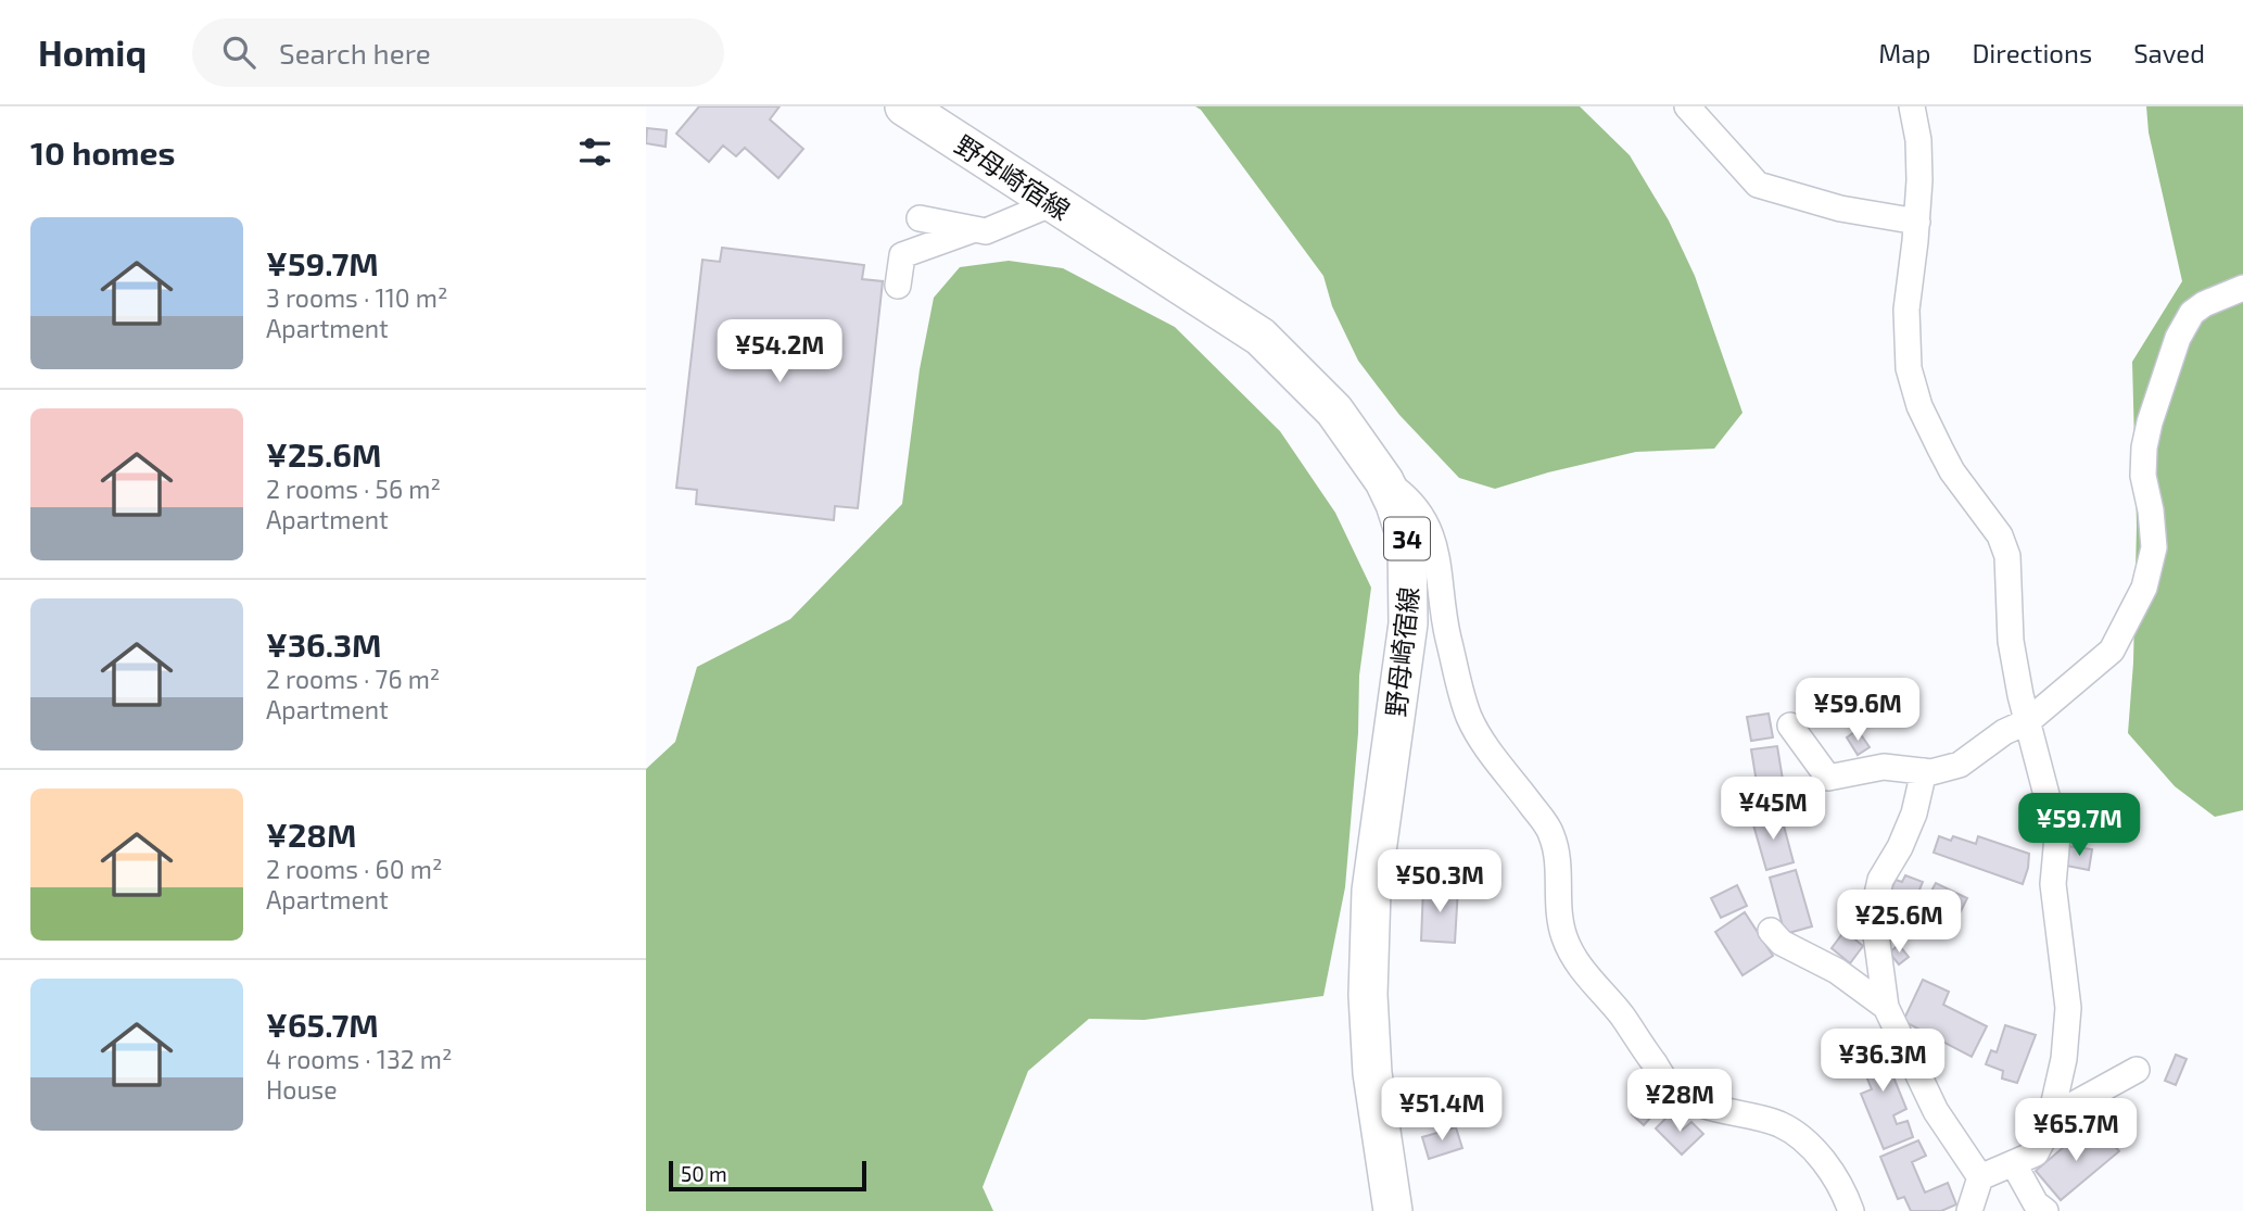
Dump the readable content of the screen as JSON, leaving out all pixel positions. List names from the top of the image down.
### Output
{
  "streets": {
    "main road": ["野母崎宿線", "34"]
  },
  "scale_bar": "50 m",
  "page": {
    "header": "Homiq",
    "search": "Search here",
    "nav": ["Map", "Directions", "Saved"],
    "heading": "10 homes",
    "list": [
      {
        "name": "¥59.7M",
        "note": "3 rooms · 110 m² · Apartment"
      },
      {
        "name": "¥25.6M",
        "note": "2 rooms · 56 m² · Apartment"
      },
      {
        "name": "¥36.3M",
        "note": "2 rooms · 76 m² · Apartment"
      },
      {
        "name": "¥28M",
        "note": "2 rooms · 60 m² · Apartment"
      },
      {
        "name": "¥65.7M",
        "note": "4 rooms · 132 m² · House"
      }
    ],
    "price": [
      "¥54.2M",
      "¥59.6M",
      "¥45M",
      "¥59.7M",
      "¥50.3M",
      "¥25.6M",
      "¥36.3M",
      "¥28M",
      "¥51.4M",
      "¥65.7M"
    ],
    "scale": "50 m"
  }
}
